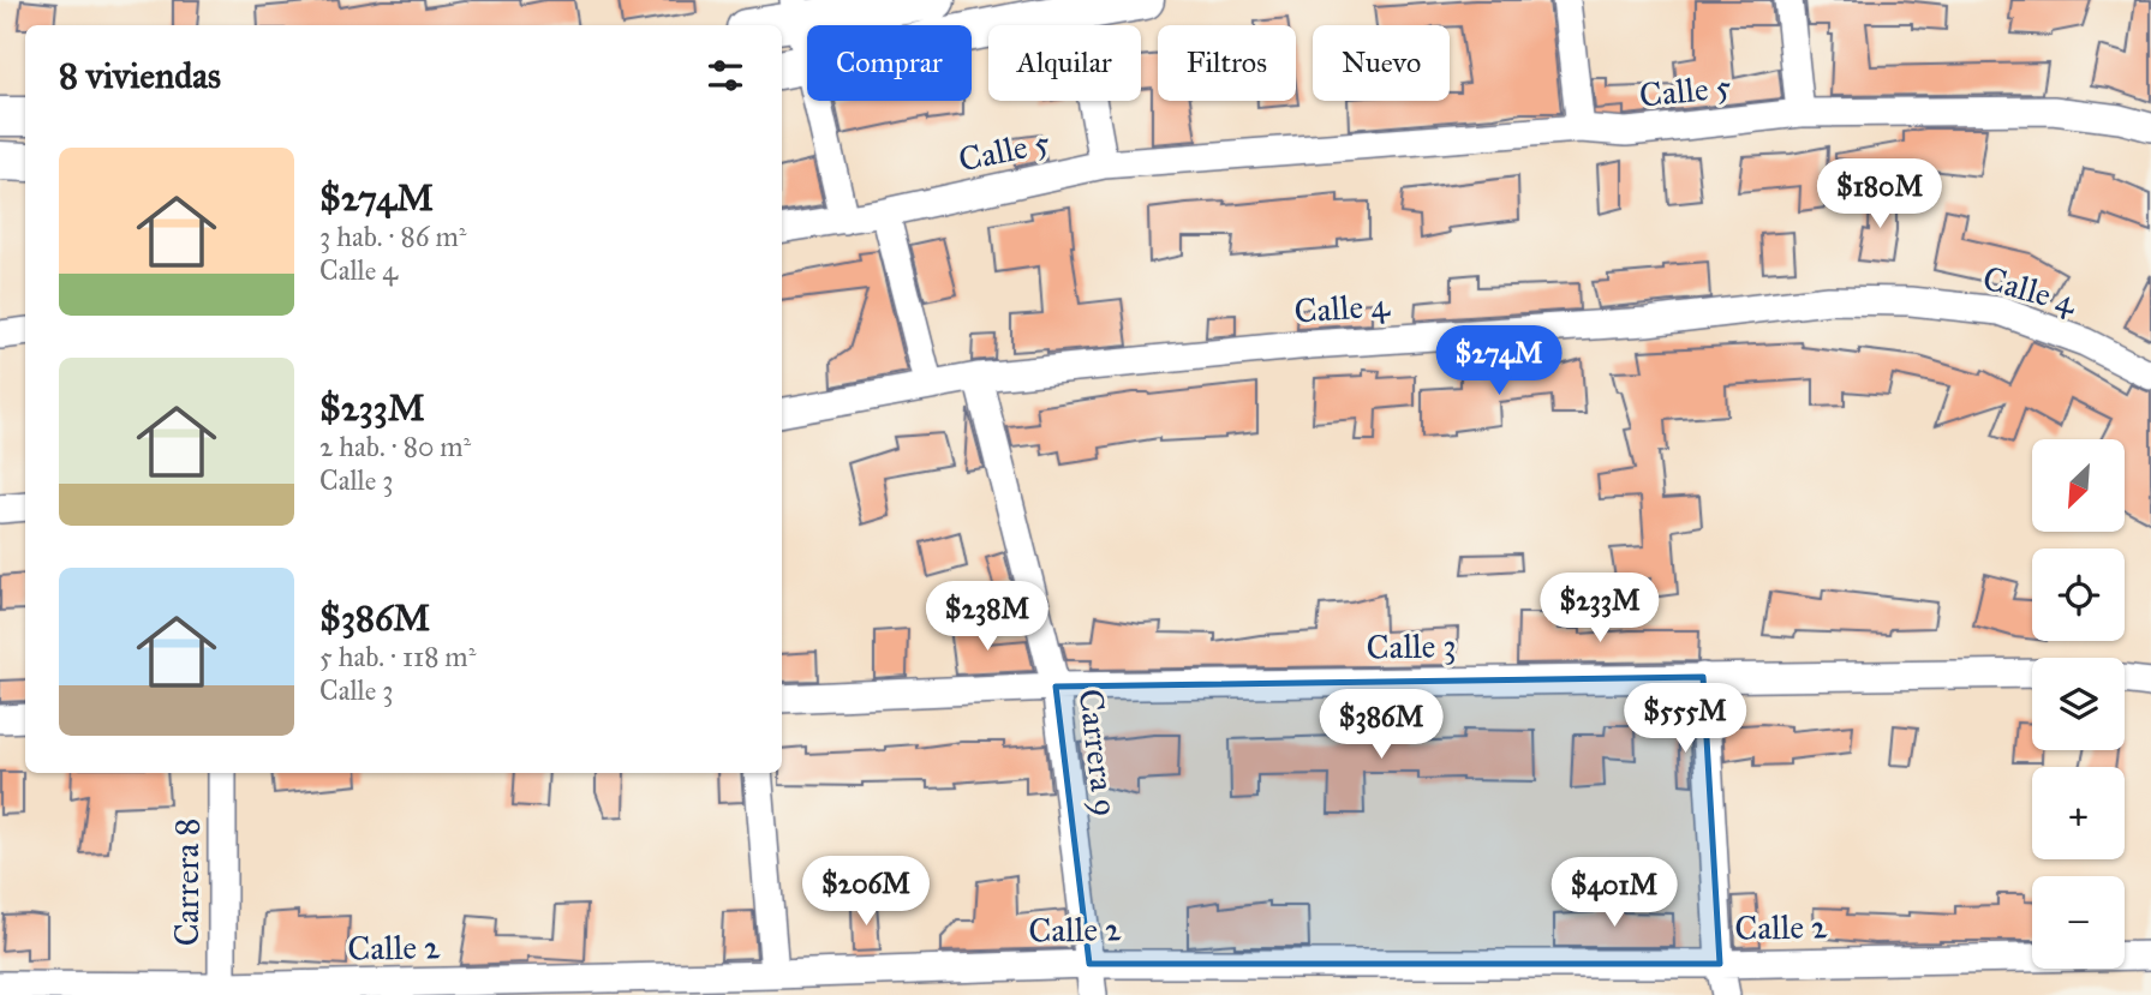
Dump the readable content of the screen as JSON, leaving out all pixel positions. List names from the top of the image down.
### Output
{
  "streets": {
    "street": [
      "Calle 5",
      "Calle 4",
      "Calle 3",
      "Carrera 9",
      "Carrera 8",
      "Calle 2"
    ]
  },
  "crossings": [
    ["Calle 4", "Carrera 9"],
    ["Calle 3", "Carrera 9"],
    ["Carrera 9", "Calle 2"],
    ["Carrera 8", "Calle 2"]
  ],
  "north": "bottom left",
  "page": {
    "chip": [
      "Comprar",
      "Alquilar",
      "Filtros",
      "Nuevo"
    ],
    "heading": "8 viviendas",
    "list": [
      {
        "name": "$274M",
        "note": "3 hab. · 86 m² · Calle 4"
      },
      {
        "name": "$233M",
        "note": "2 hab. · 80 m² · Calle 3"
      },
      {
        "name": "$386M",
        "note": "5 hab. · 118 m² · Calle 3"
      }
    ],
    "price": [
      "$180M",
      "$274M",
      "$233M",
      "$238M",
      "$555M",
      "$386M",
      "$206M",
      "$401M"
    ],
    "map_buttons": ["+", "−"]
  }
}
